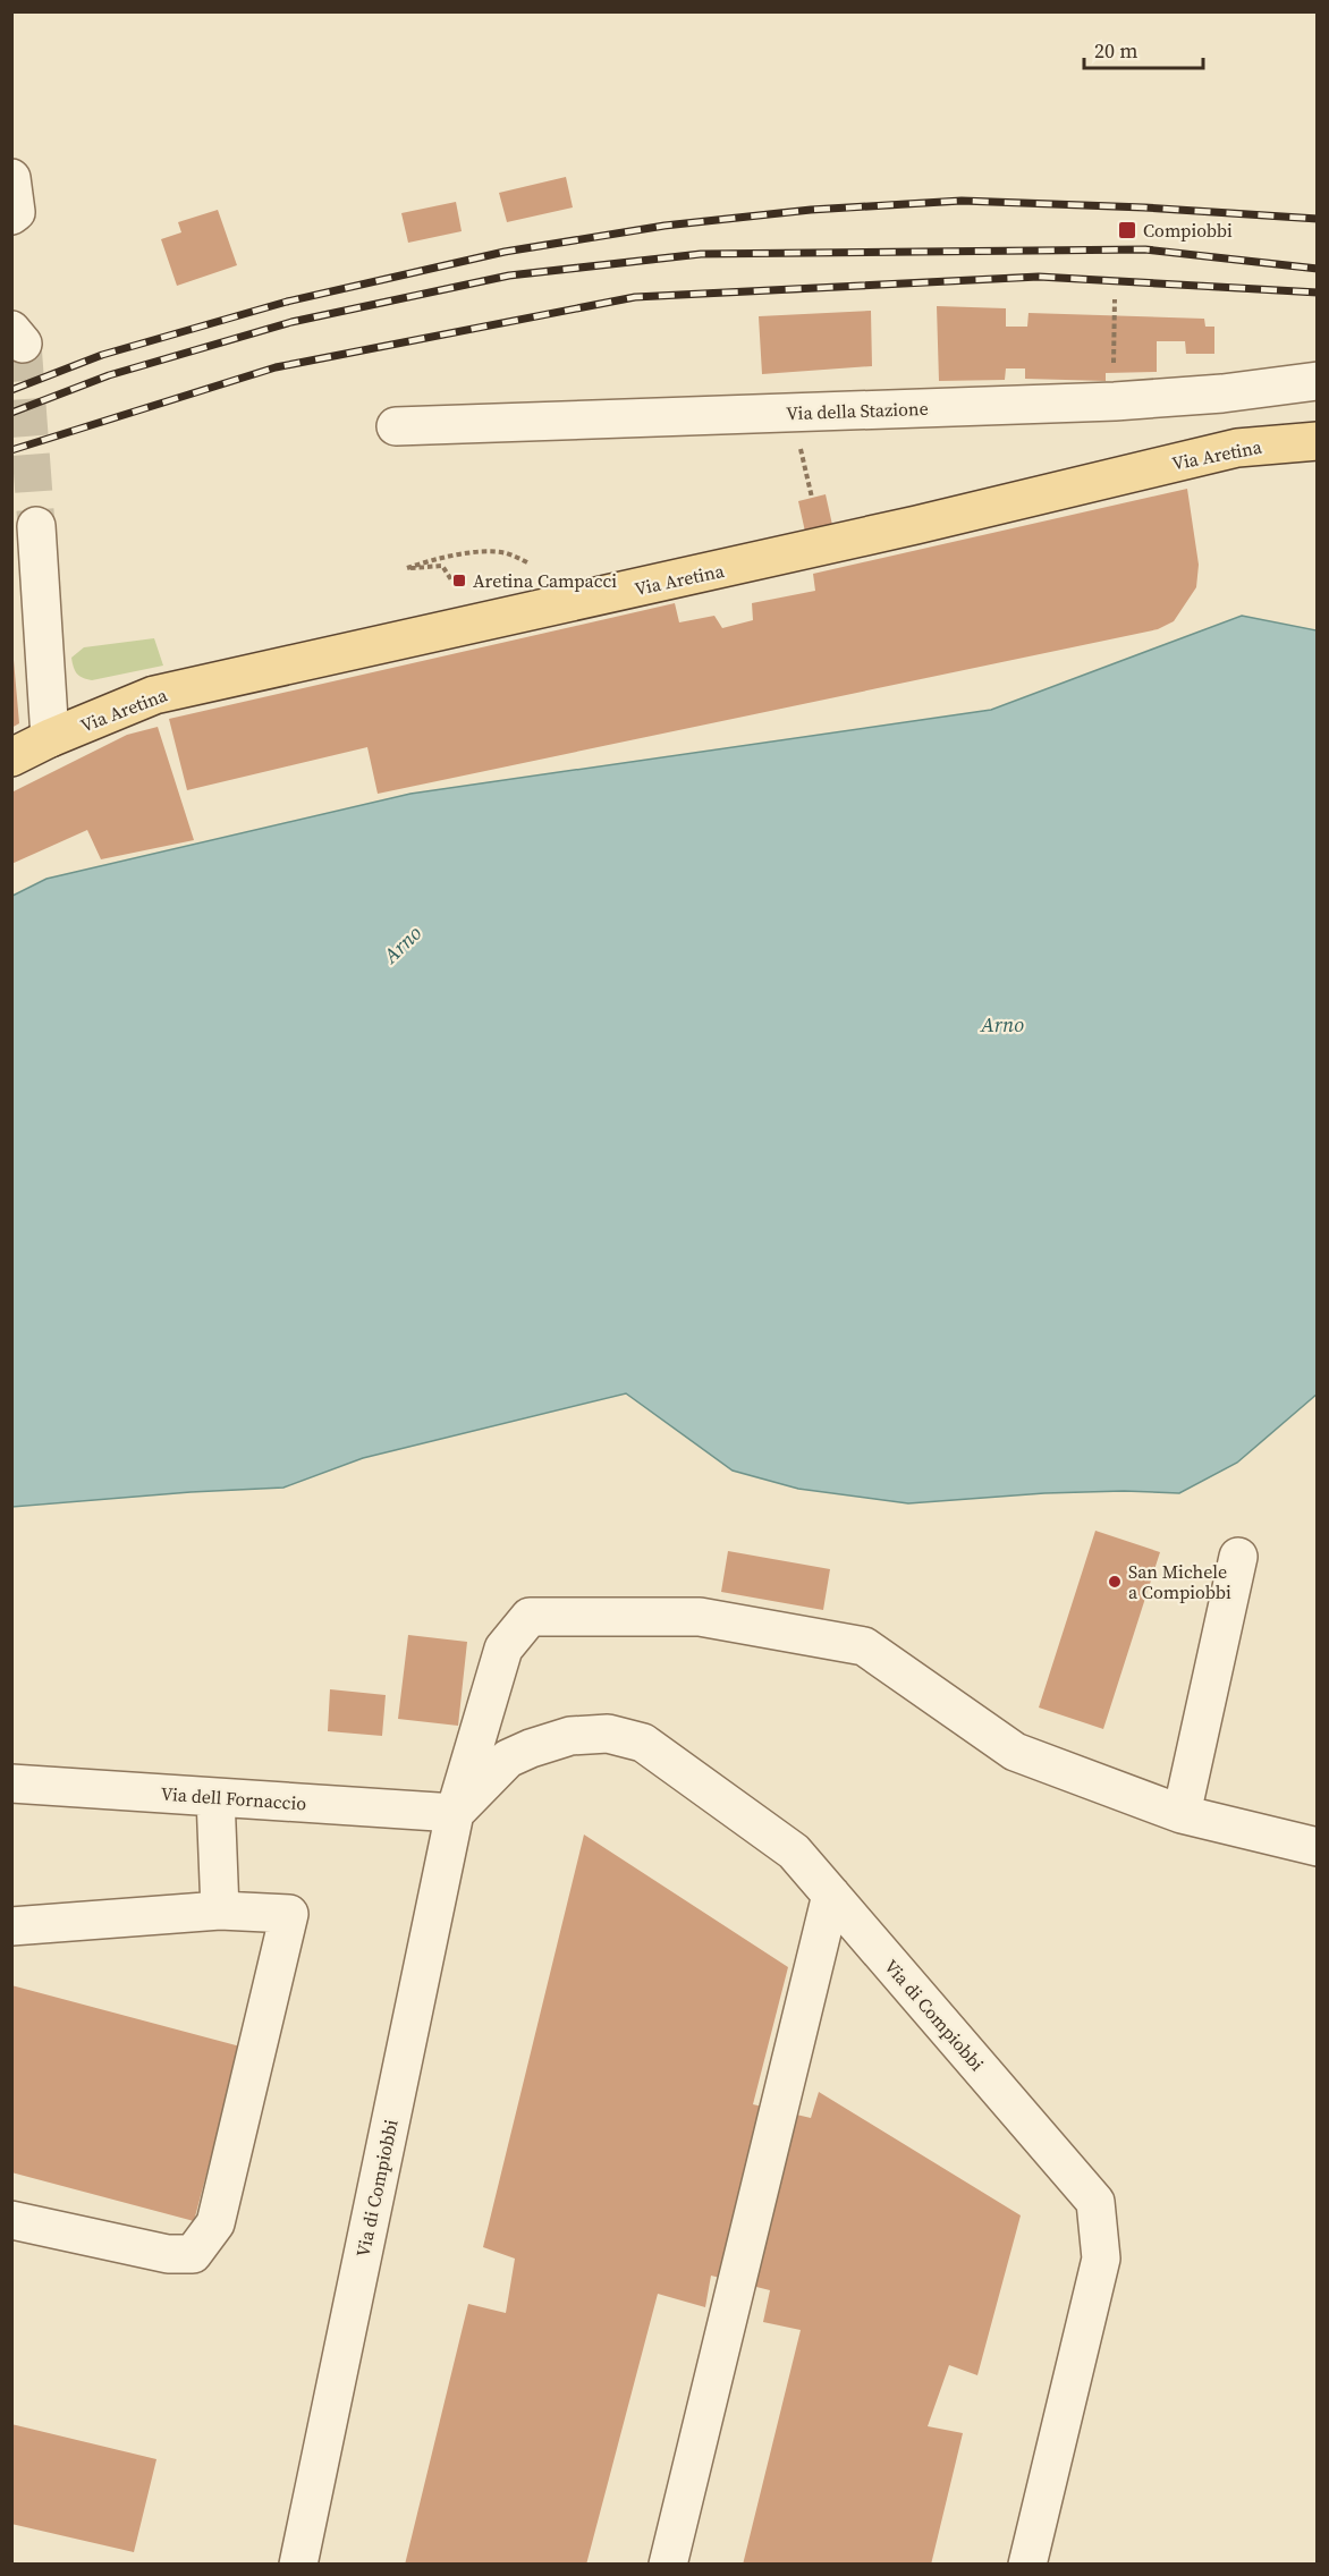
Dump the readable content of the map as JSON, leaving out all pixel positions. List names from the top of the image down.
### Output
{
  "streets": {
    "main road": ["Via Aretina"],
    "street": ["Via della Stazione", "Via dell Fornaccio", "Via di Compiobbi"]
  },
  "crossings": [
    ["Via dell Fornaccio", "Via di Compiobbi"]
  ],
  "water": ["Arno"],
  "places": {
    "transit": ["Compiobbi", "Aretina Campacci"],
    "other": ["San Michele a Compiobbi"]
  },
  "scale_bar": "20 m"
}
